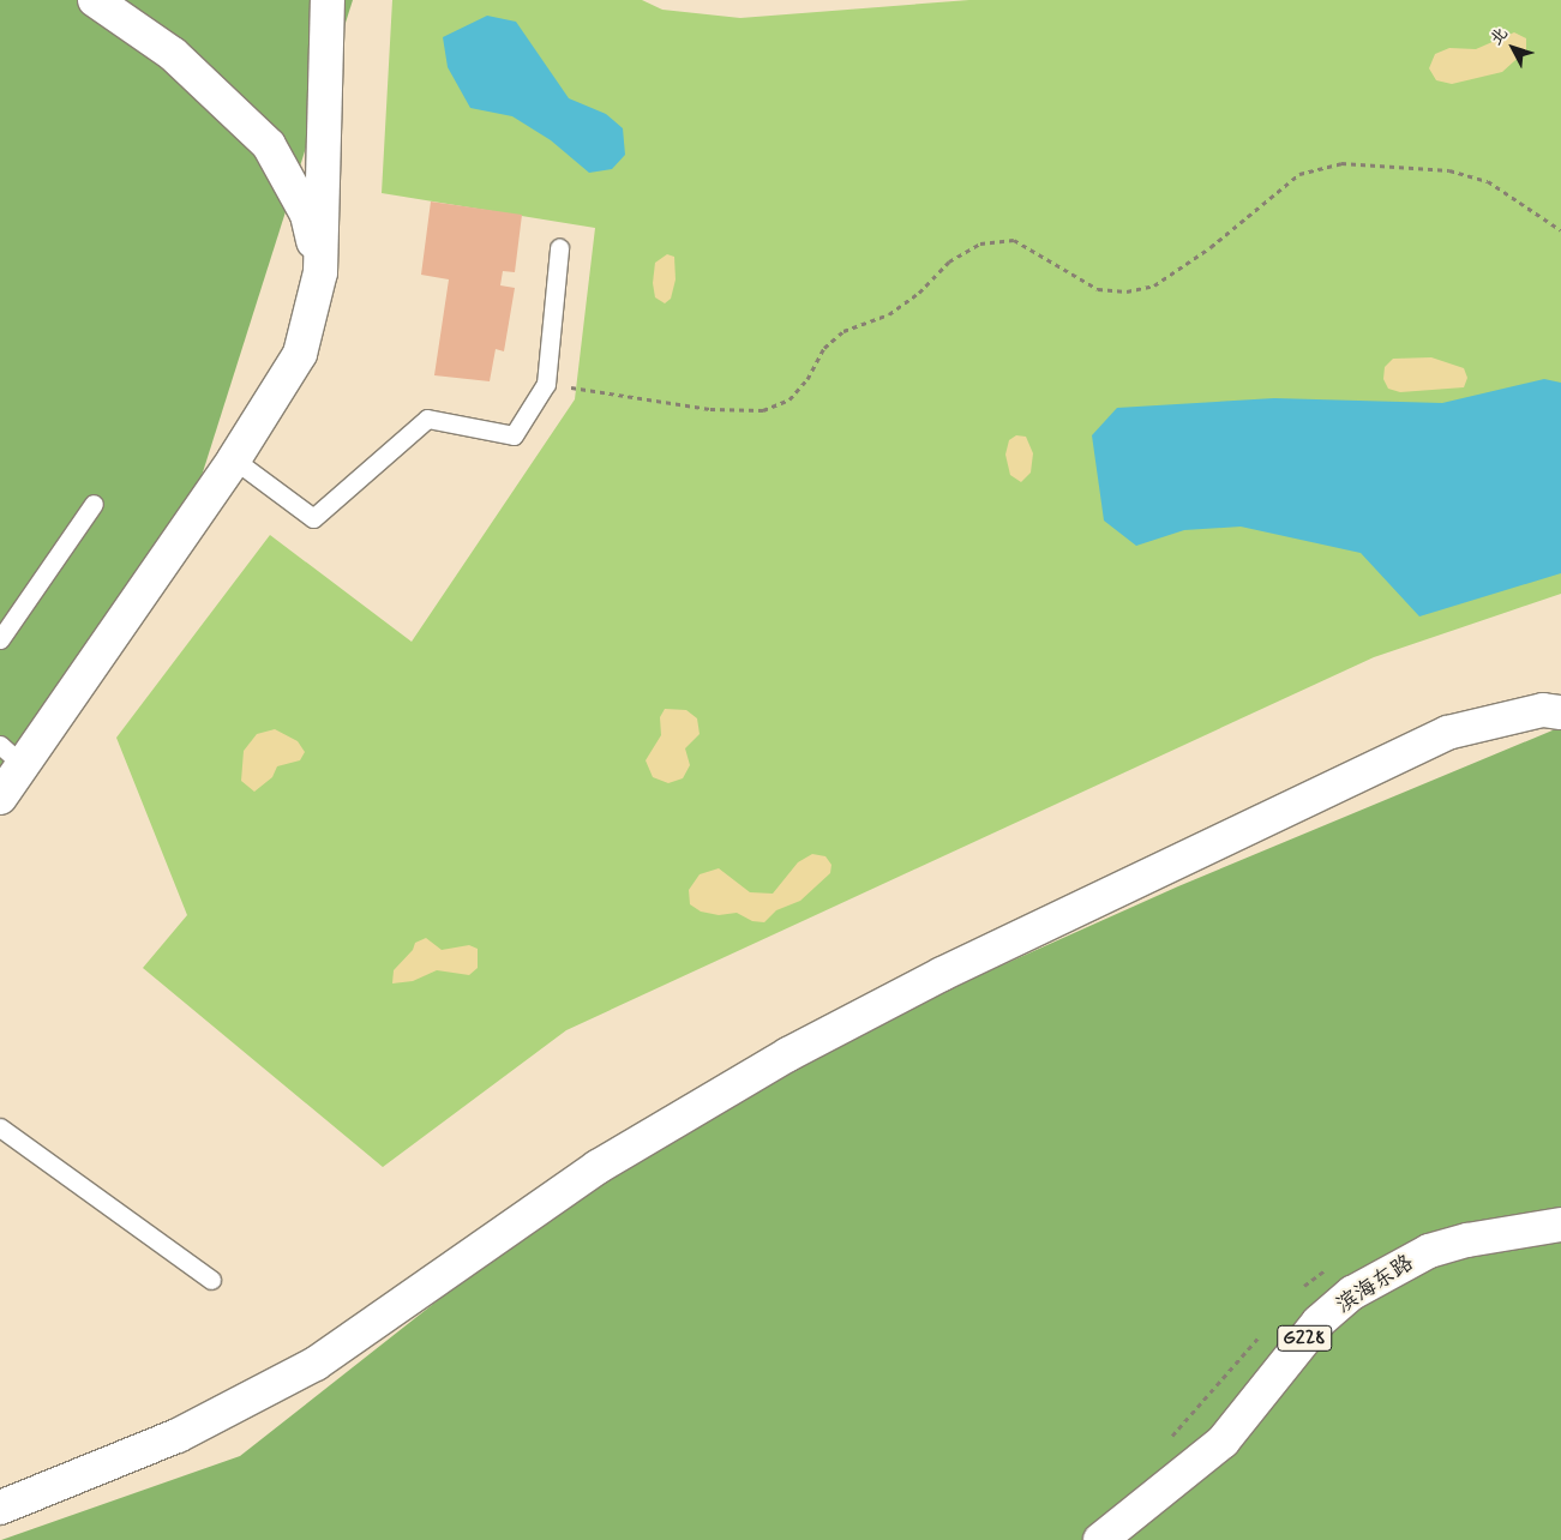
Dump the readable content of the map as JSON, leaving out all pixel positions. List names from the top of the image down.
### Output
{
  "streets": {
    "main road": ["滨海东路", "G228"]
  },
  "north": "top left"
}
